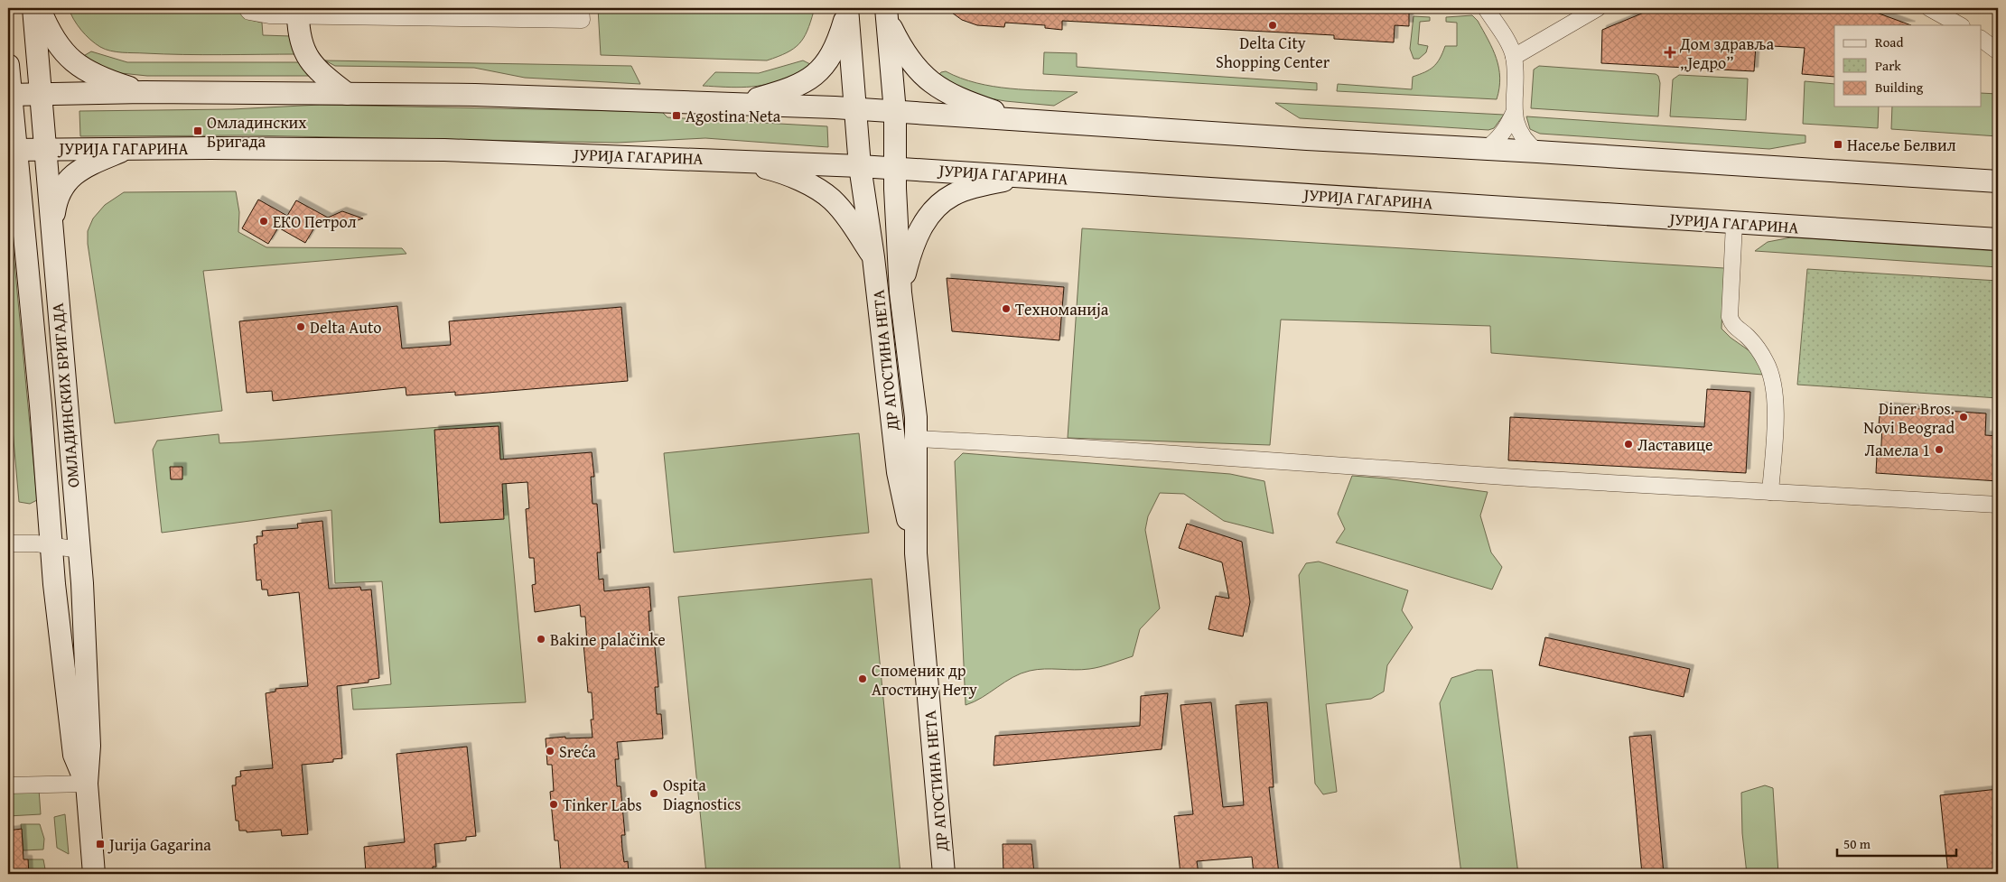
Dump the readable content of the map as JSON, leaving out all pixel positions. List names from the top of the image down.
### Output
{
  "streets": {
    "main road": ["ЈУРИЈА ГАГАРИНА", "ДР АГОСТИНА НЕТА", "ОМЛАДИНСКИХ БРИГАДА"]
  },
  "crossings": [
    ["ЈУРИЈА ГАГАРИНА", "ДР АГОСТИНА НЕТА"],
    ["ЈУРИЈА ГАГАРИНА", "ОМЛАДИНСКИХ БРИГАДА"]
  ],
  "places": {
    "other": [
      "Delta City Shopping Center",
      "ЕКО Петрол",
      "Техноманија",
      "Delta Auto",
      "Diner Bros. Novi Beograd",
      "Ластавице",
      "Ламела 1",
      "Bakine palačinke",
      "Споменик др Агостину Нету",
      "Sreća",
      "Ospita Diagnostics",
      "Tinker Labs"
    ],
    "health": ["Дом здравља „Једро”"],
    "transit": [
      "Agostina Neta",
      "Омладинских Бригада",
      "Насеље Белвил",
      "Jurija Gagarina"
    ]
  },
  "legend": ["Road", "Park", "Building"],
  "scale_bar": "50 m"
}
